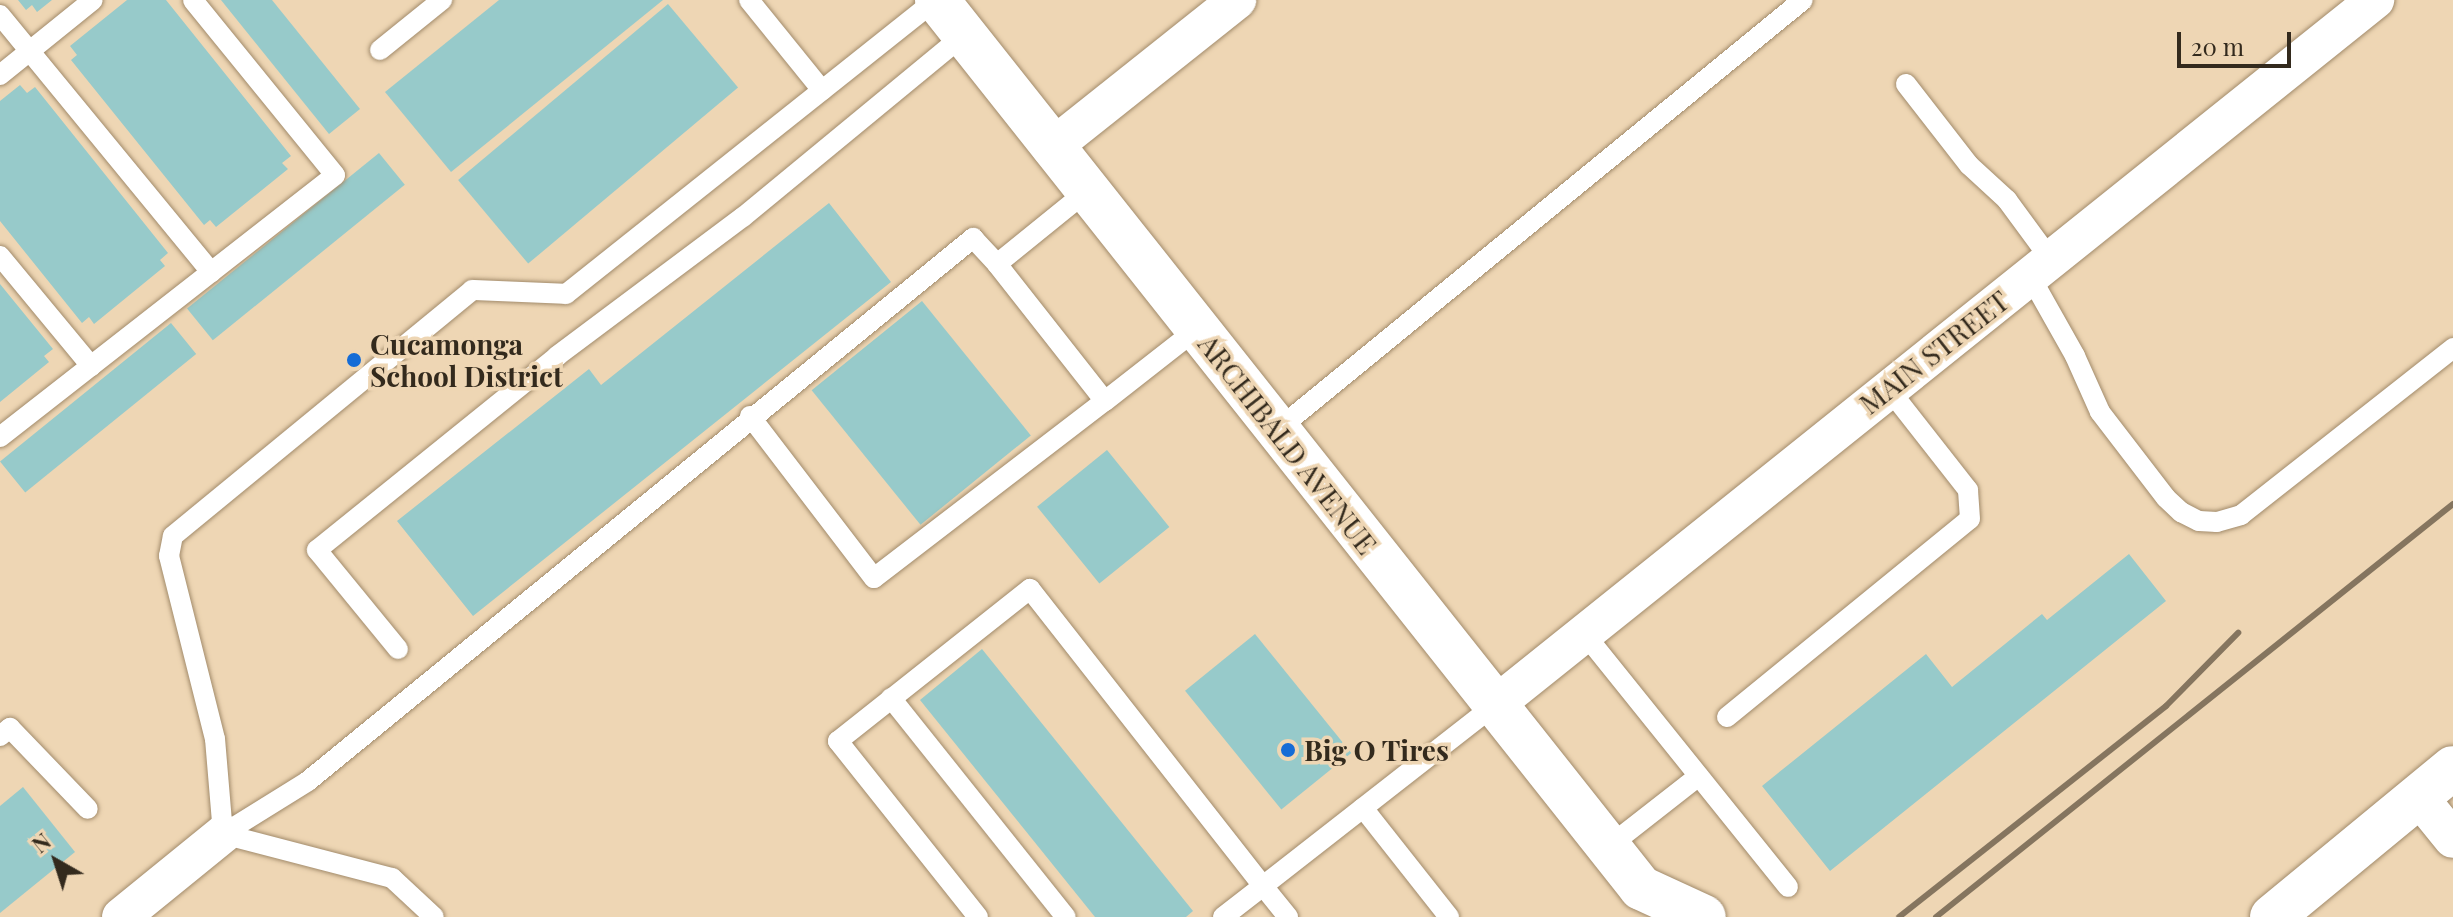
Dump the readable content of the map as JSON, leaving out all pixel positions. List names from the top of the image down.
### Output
{
  "streets": {
    "main road": ["ARCHIBALD AVENUE"],
    "street": ["MAIN STREET"]
  },
  "crossings": [
    ["MAIN STREET", "ARCHIBALD AVENUE"]
  ],
  "places": ["Cucamonga School District", "Big O Tires"],
  "scale_bar": "20 m",
  "north": "top left"
}
